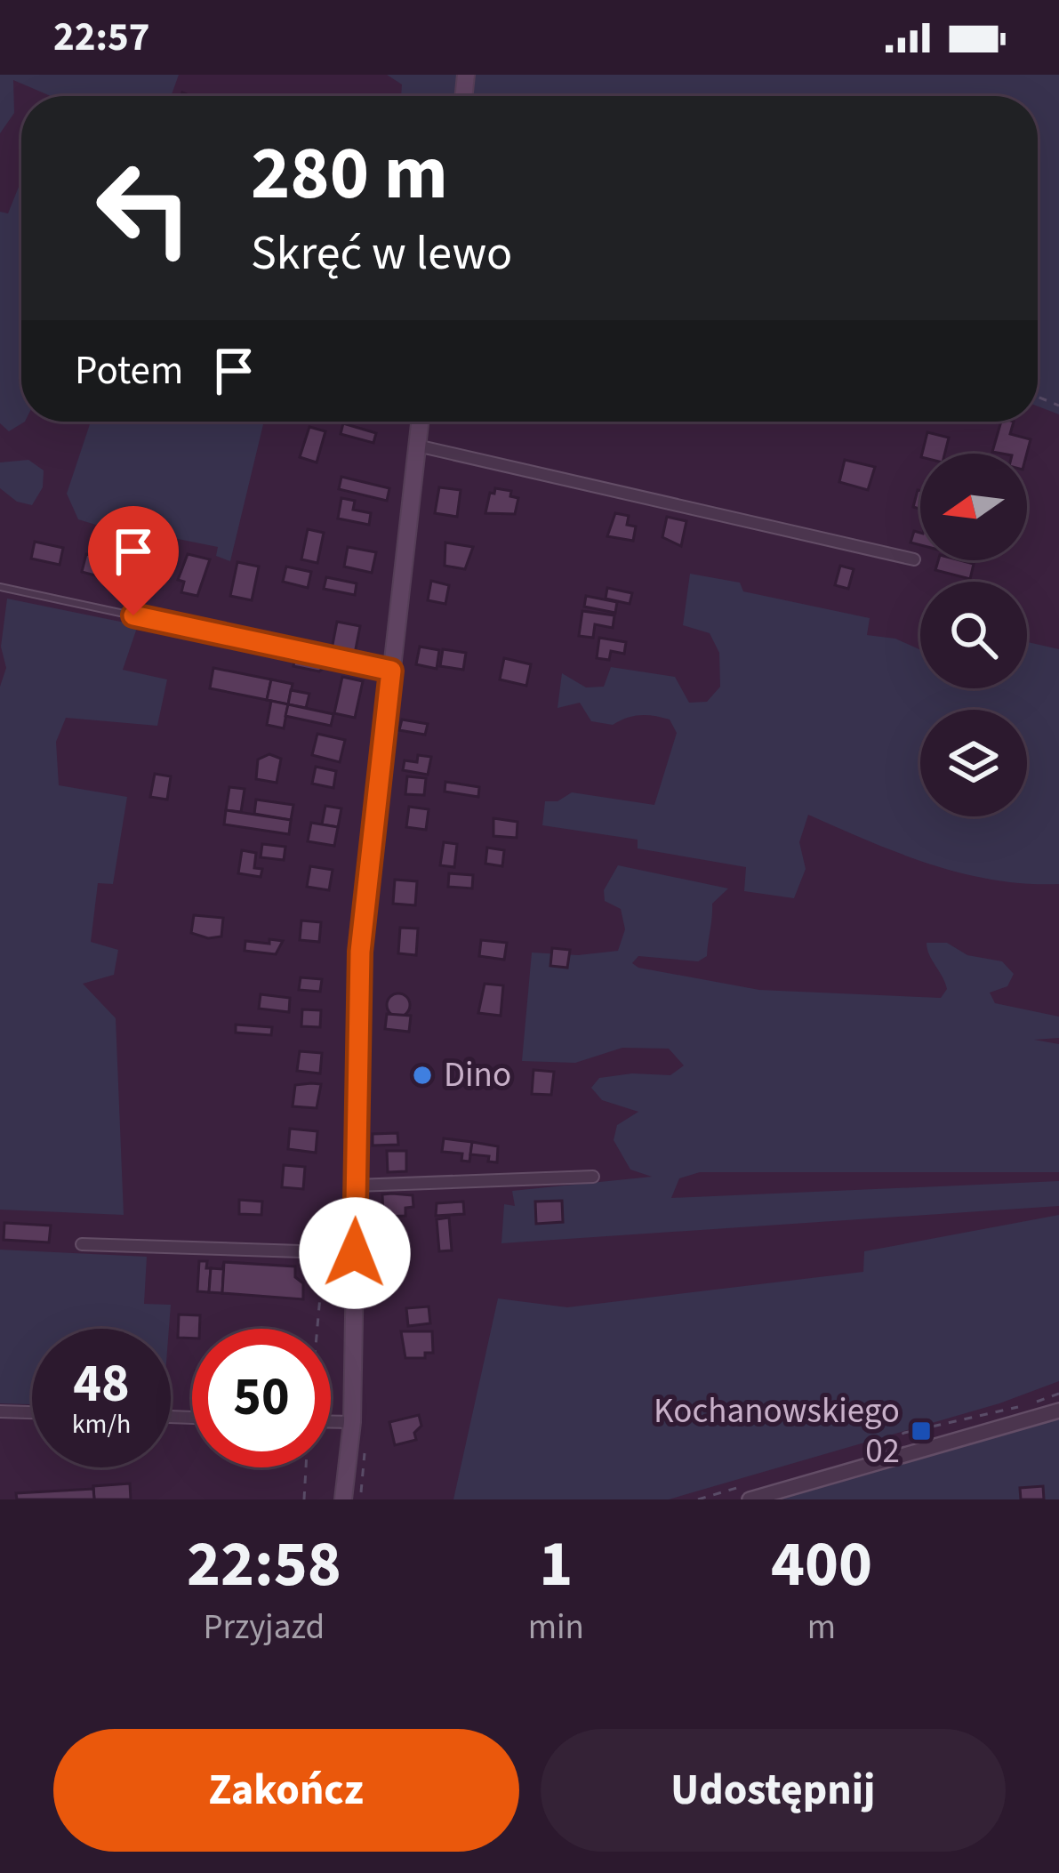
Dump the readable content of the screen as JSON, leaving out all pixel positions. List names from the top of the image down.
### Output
{
  "places": {
    "other": ["Dino"],
    "transit": ["Kochanowskiego 02"]
  },
  "north": "left",
  "page": {
    "status": "22:57",
    "turn": ["280 m", "Skręć w lewo"],
    "then": "Potem",
    "speed": "48 km/h",
    "limit": "50",
    "eta": [
      "22:58",
      "Przyjazd",
      "1",
      "min",
      "400",
      "m"
    ],
    "buttons": ["Zakończ", "Udostępnij"]
  }
}
